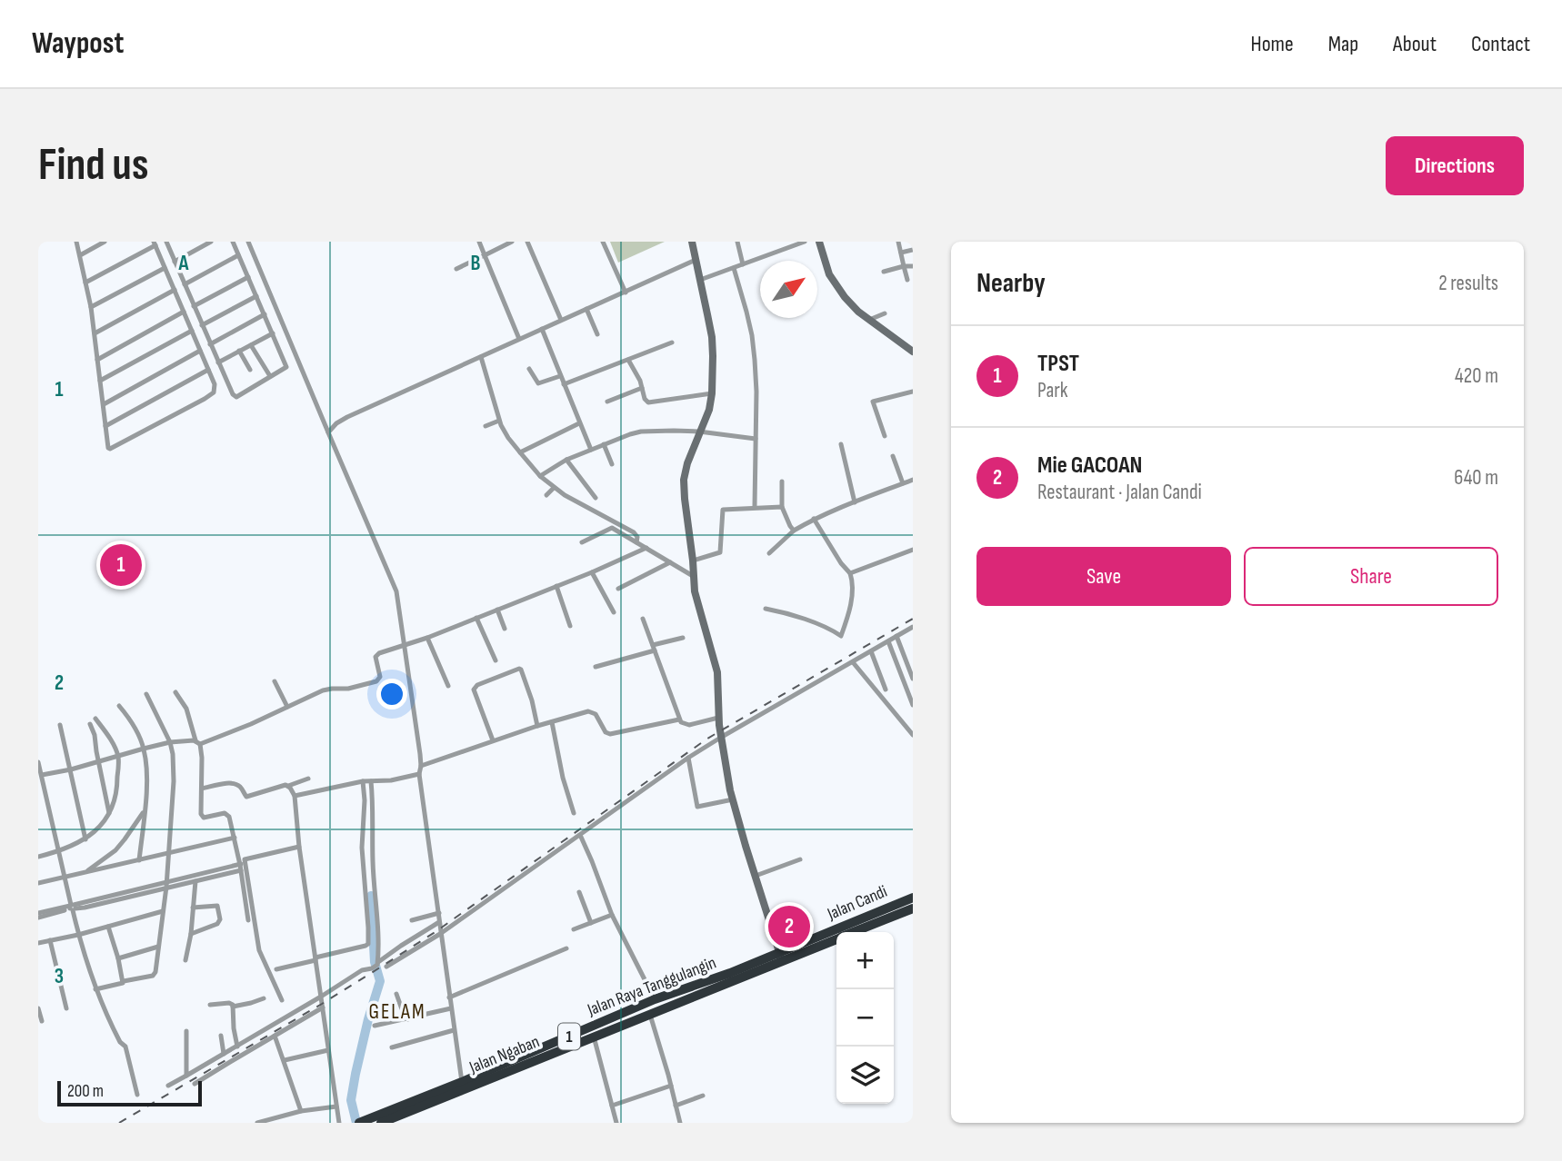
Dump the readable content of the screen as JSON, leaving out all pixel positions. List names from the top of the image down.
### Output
{
  "streets": {
    "highway": [
      "Jalan Candi",
      "Jalan Raya Tanggulangin",
      "1",
      "Jalan Ngaban"
    ]
  },
  "crossings": [
    ["Jalan Candi", "Jalan Raya Tanggulangin"],
    ["Jalan Candi", "Jalan Ngaban"],
    ["Jalan Raya Tanggulangin", "Jalan Ngaban"]
  ],
  "districts": ["GELAM"],
  "scale_bar": "200 m",
  "north": "top right",
  "page": {
    "header": "Waypost",
    "nav": [
      "Home",
      "Map",
      "About",
      "Contact"
    ],
    "buttons": [
      "Directions",
      ["Save", "Share"]
    ],
    "title": "Find us",
    "heading": ["Nearby", "2 results"],
    "list": [
      {
        "mark": "1",
        "name": "TPST",
        "note": "Park",
        "value": "420 m"
      },
      {
        "mark": "2",
        "name": "Mie GACOAN",
        "note": "Restaurant · Jalan Candi",
        "value": "640 m"
      }
    ],
    "pins": ["1", "2"],
    "map_buttons": ["+", "−"],
    "scale": "200 m"
  },
  "grid": {
    "columns": ["A", "B"],
    "rows": ["1", "2", "3"]
  }
}
